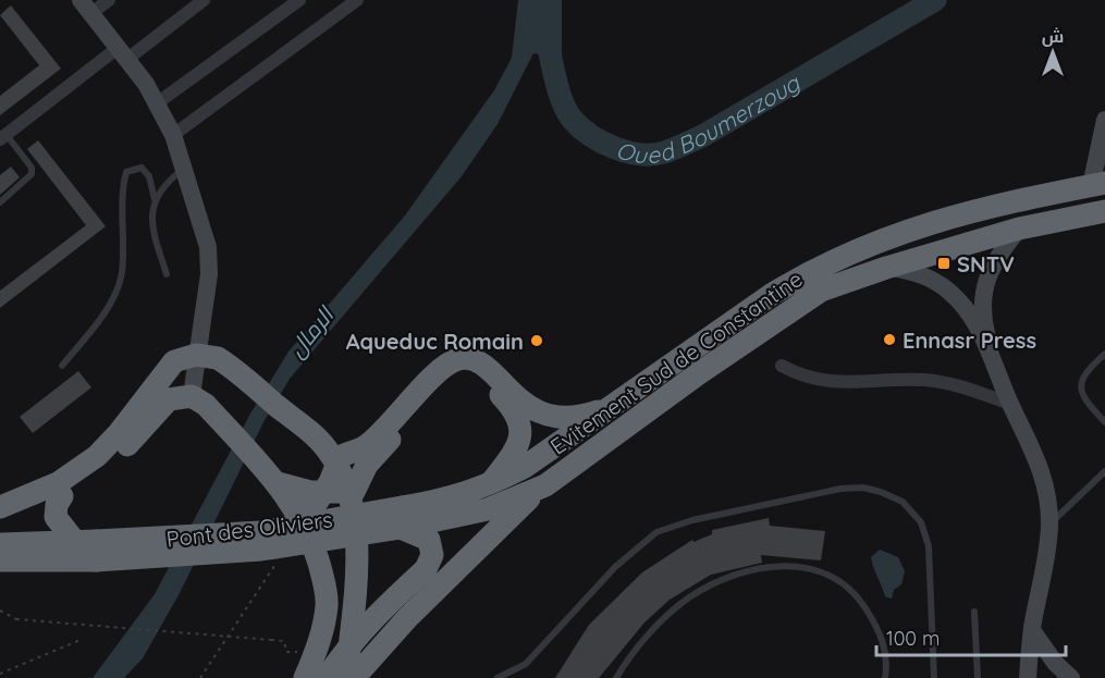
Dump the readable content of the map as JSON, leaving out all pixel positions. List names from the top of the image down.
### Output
{
  "streets": {
    "highway": ["Evitement Sud de Constantine", "Pont des Oliviers"]
  },
  "crossings": [
    ["Evitement Sud de Constantine", "Pont des Oliviers"]
  ],
  "water": ["Oued Boumerzoug", "الرمال"],
  "places": {
    "transit": ["SNTV"],
    "other": ["Ennasr Press", "Aqueduc Romain"]
  },
  "scale_bar": "100 m",
  "north": "top"
}
